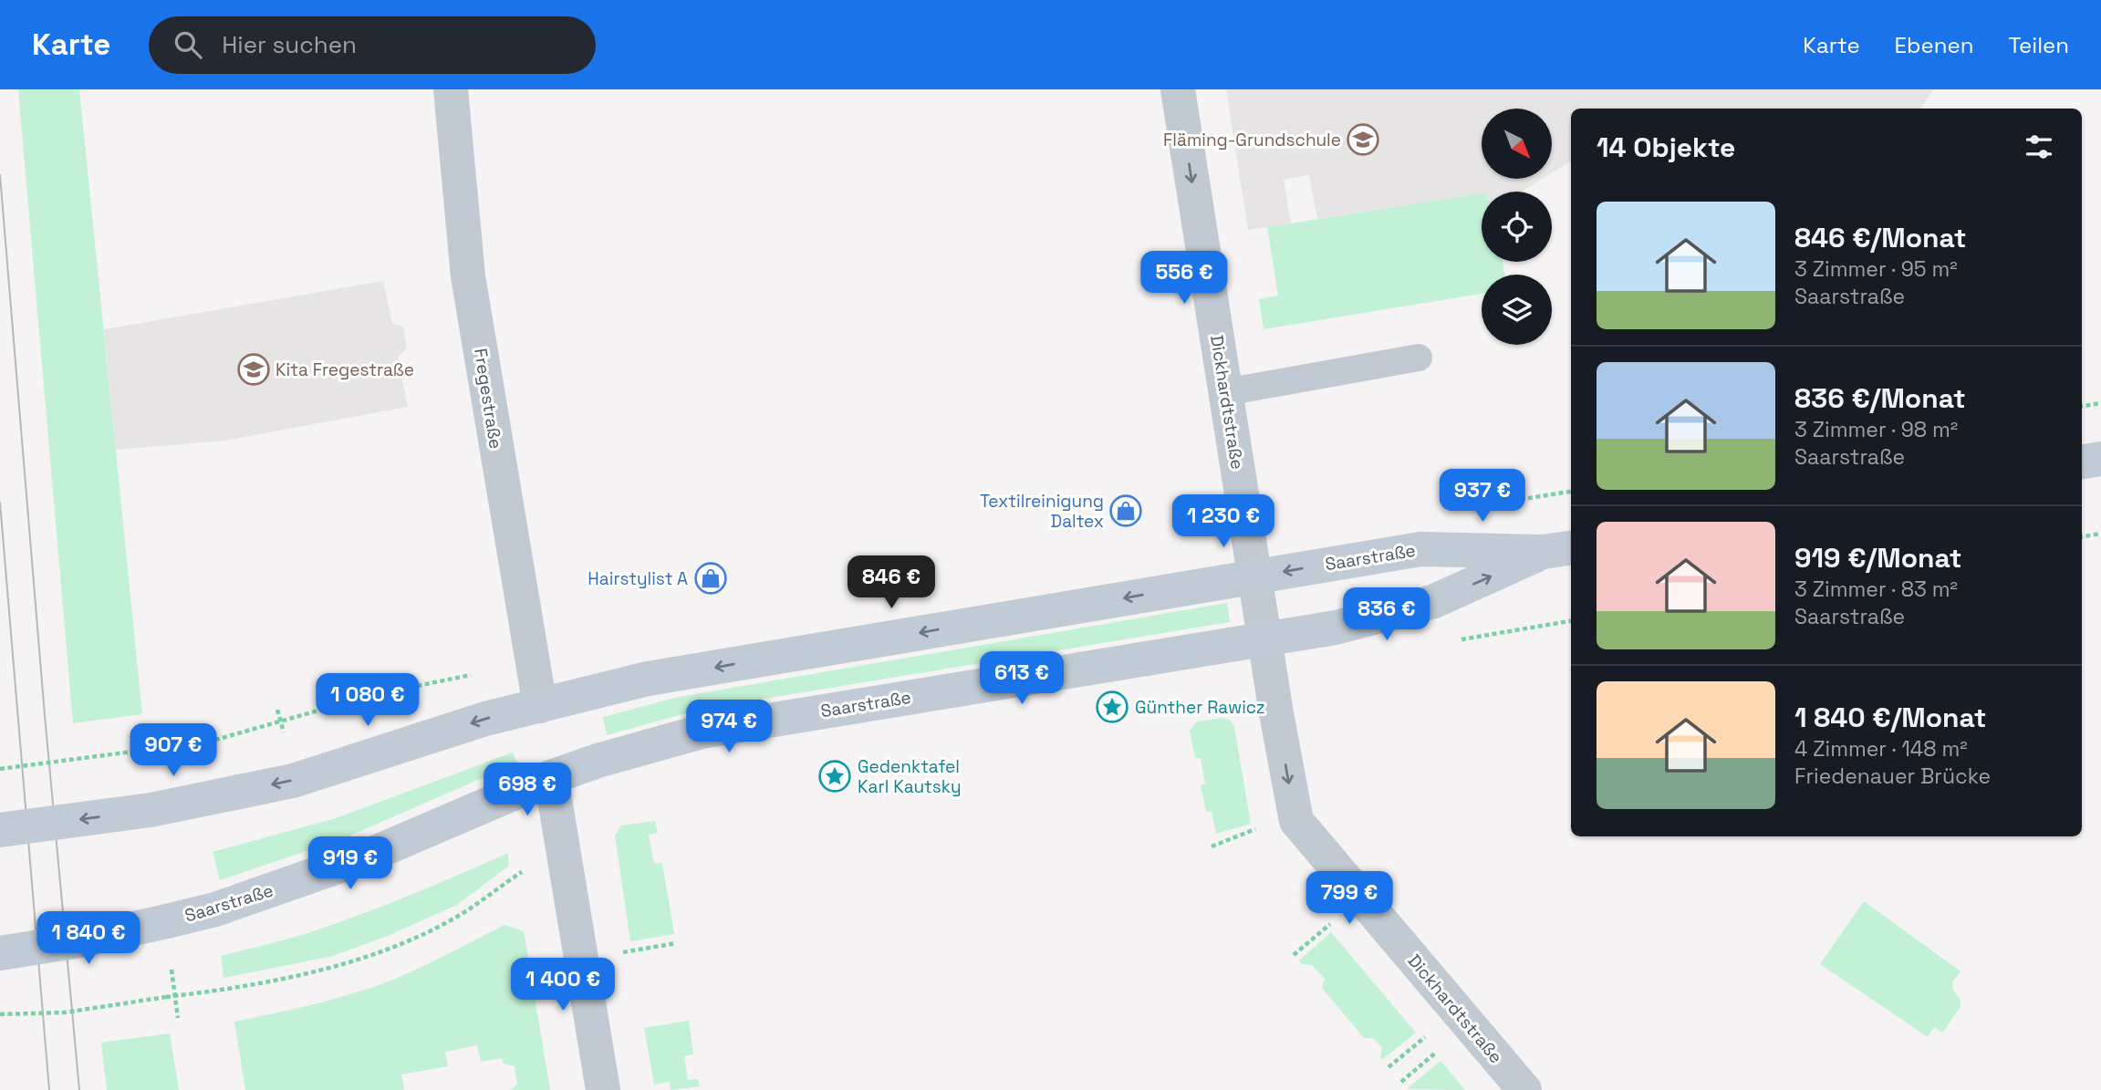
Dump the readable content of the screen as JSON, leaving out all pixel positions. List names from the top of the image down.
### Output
{
  "streets": {
    "main road": ["Saarstraße"],
    "street": ["Fregestraße", "Dickhardtstraße"]
  },
  "crossings": [
    ["Fregestraße", "Saarstraße"],
    ["Dickhardtstraße", "Saarstraße"]
  ],
  "one_way": ["Dickhardtstraße"],
  "places": {
    "school or university": ["Fläming-Grundschule", "Kita Fregestraße"],
    "shop": ["Textilreinigung Daltex", "Hairstylist A"],
    "place": ["Günther Rawicz", "Gedenktafel Karl Kautsky"]
  },
  "north": "bottom right",
  "page": {
    "header": "Karte",
    "search": "Hier suchen",
    "nav": ["Karte", "Ebenen", "Teilen"],
    "heading": "14 Objekte",
    "list": [
      {
        "name": "846 €/Monat",
        "note": "3 Zimmer · 95 m² · Saarstraße"
      },
      {
        "name": "836 €/Monat",
        "note": "3 Zimmer · 98 m² · Saarstraße"
      },
      {
        "name": "919 €/Monat",
        "note": "3 Zimmer · 83 m² · Saarstraße"
      },
      {
        "name": "1 840 €/Monat",
        "note": "4 Zimmer · 148 m² · Friedenauer Brücke"
      }
    ],
    "price": [
      "556 €",
      "937 €",
      "1 230 €",
      "846 €",
      "836 €",
      "613 €",
      "1 080 €",
      "974 €",
      "907 €",
      "698 €",
      "919 €",
      "799 €",
      "1 840 €",
      "1 400 €"
    ]
  }
}
